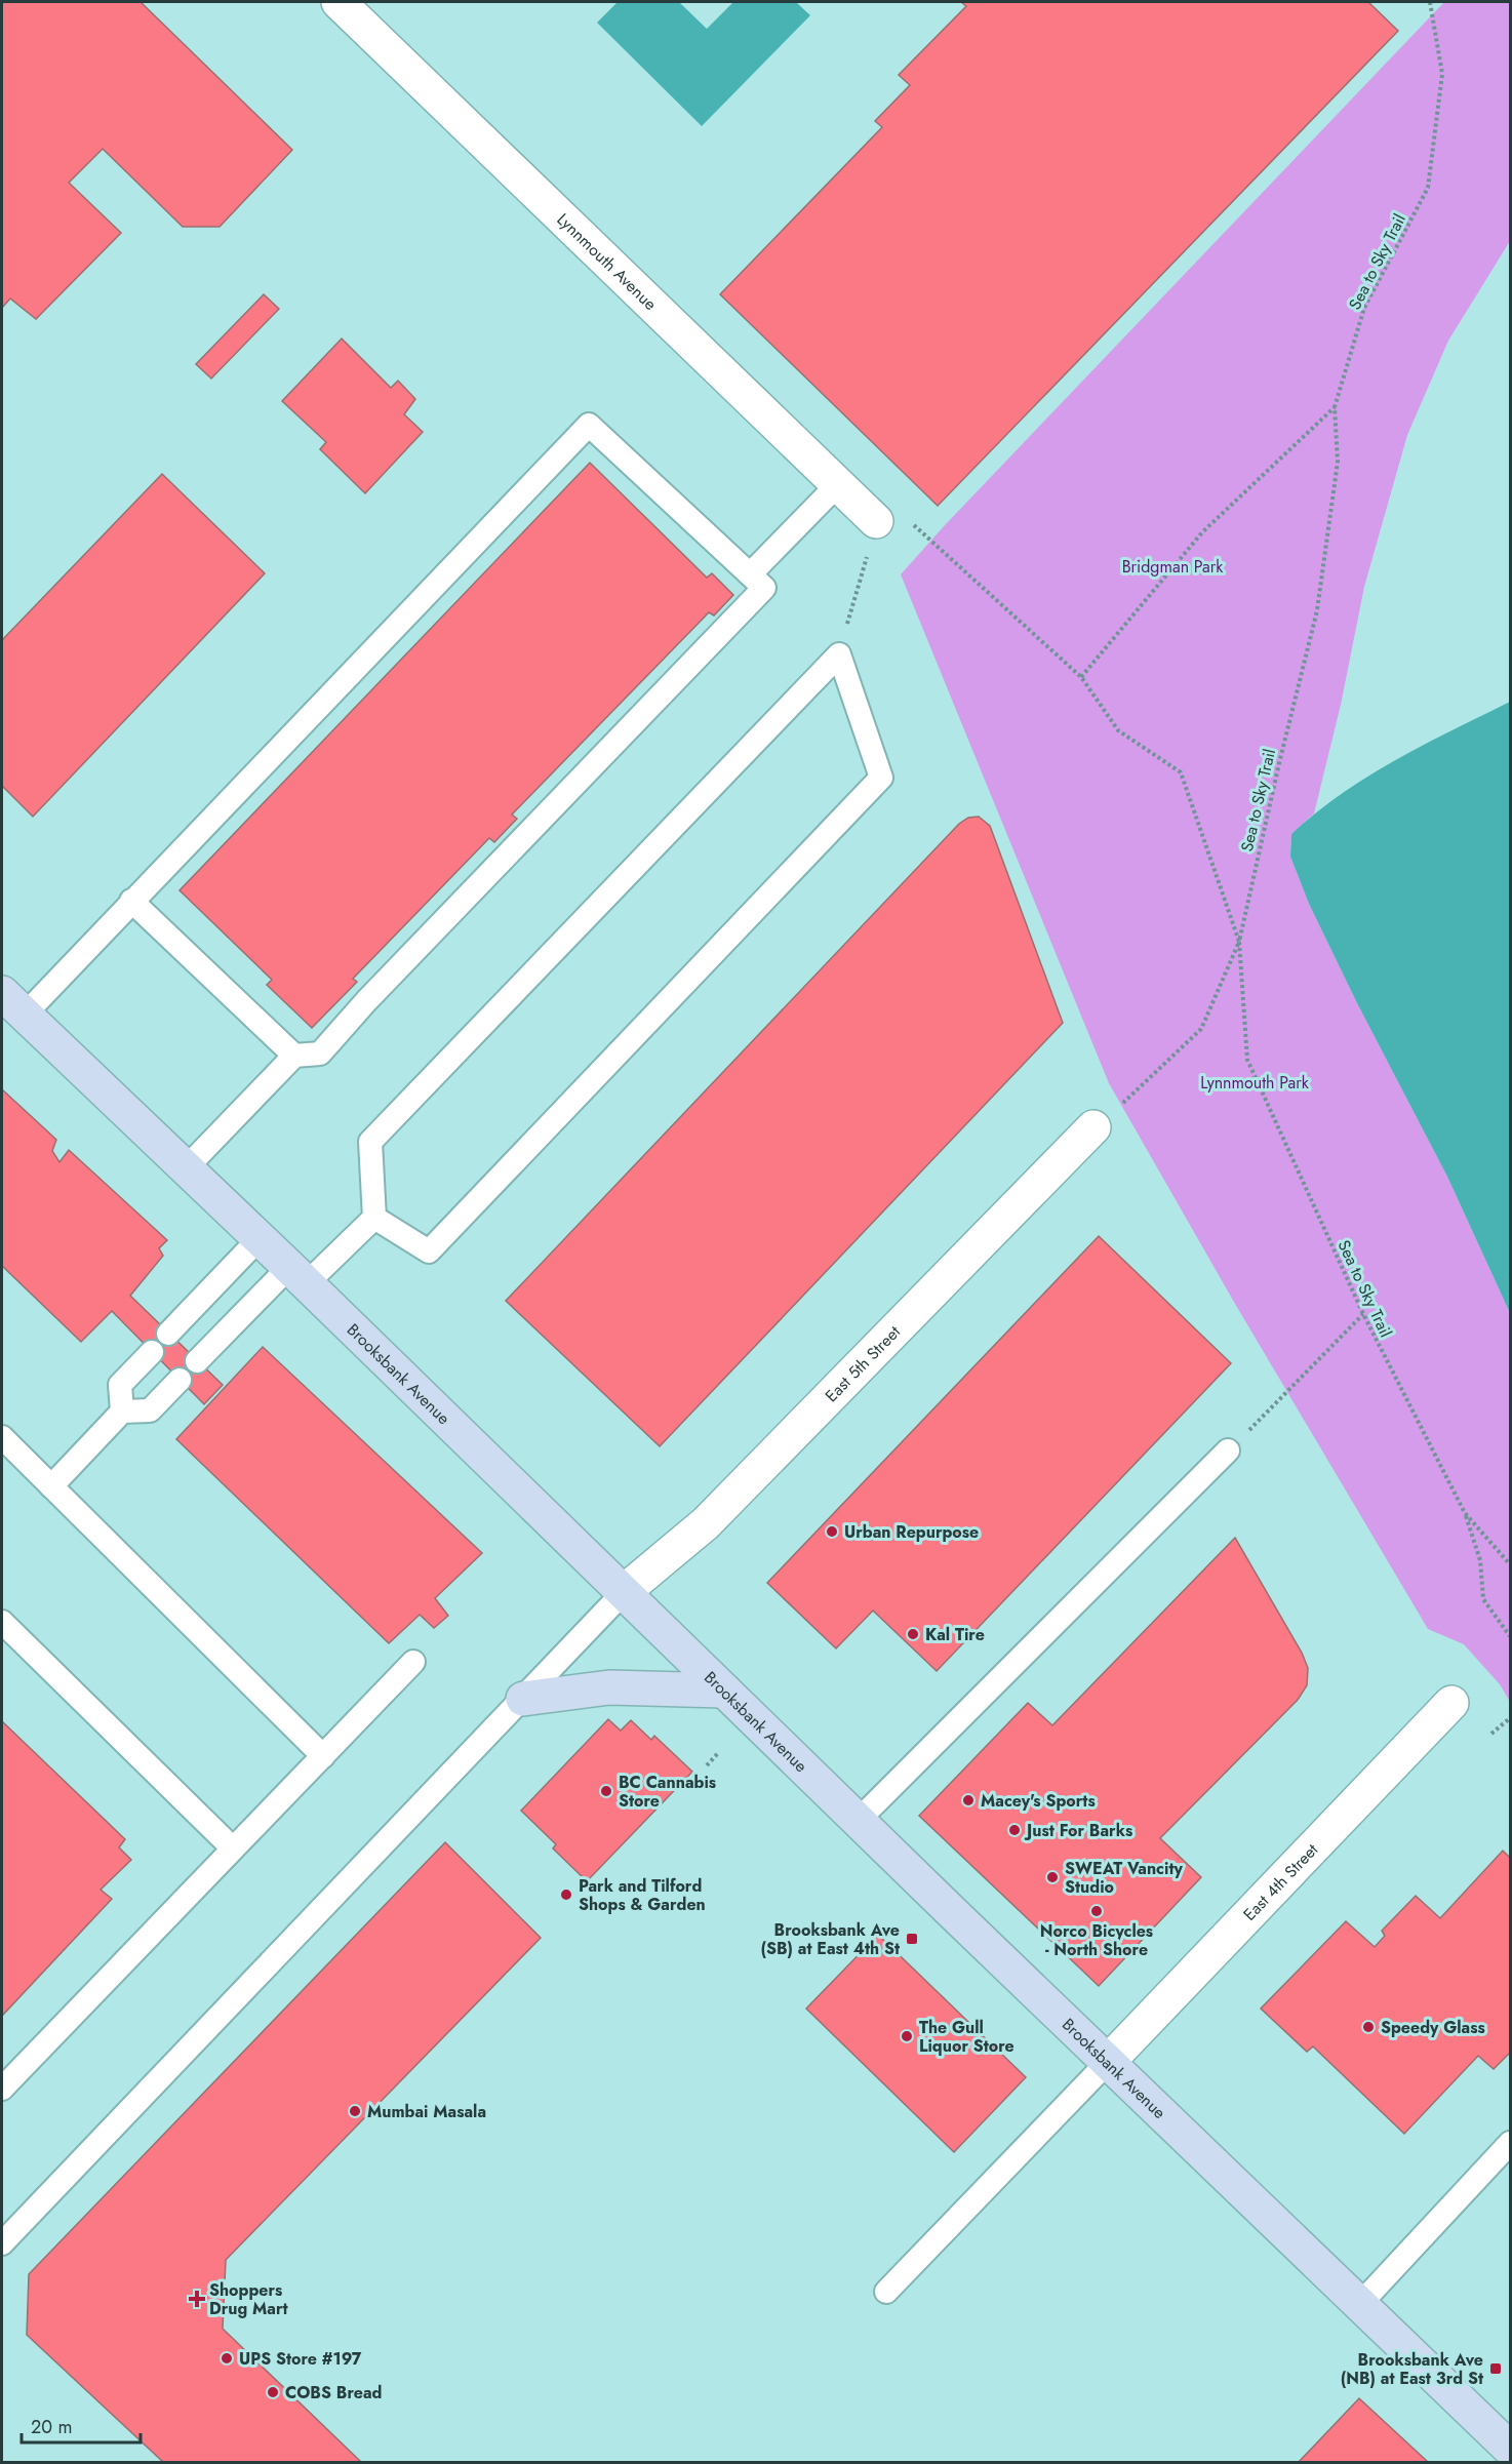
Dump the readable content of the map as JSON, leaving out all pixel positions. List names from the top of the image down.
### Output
{
  "streets": {
    "main road": ["Brooksbank Avenue"],
    "street": ["Lynnmouth Avenue", "East 5th Street", "East 4th Street"],
    "path": ["Sea to Sky Trail"]
  },
  "crossings": [
    ["East 5th Street", "Brooksbank Avenue"],
    ["Brooksbank Avenue", "East 4th Street"]
  ],
  "parks": ["Bridgman Park", "Lynnmouth Park"],
  "places": {
    "other": [
      "Urban Repurpose",
      "Kal Tire",
      "BC Cannabis Store",
      "Macey's Sports",
      "Just For Barks",
      "SWEAT Vancity Studio",
      "Park and Tilford Shops & Garden",
      "Norco Bicycles - North Shore",
      "Speedy Glass",
      "The Gull Liquor Store",
      "Mumbai Masala",
      "UPS Store #197",
      "COBS Bread"
    ],
    "transit": ["Brooksbank Ave (SB) at East 4th St", "Brooksbank Ave (NB) at East 3rd St"],
    "health": ["Shoppers Drug Mart"]
  },
  "scale_bar": "20 m"
}
